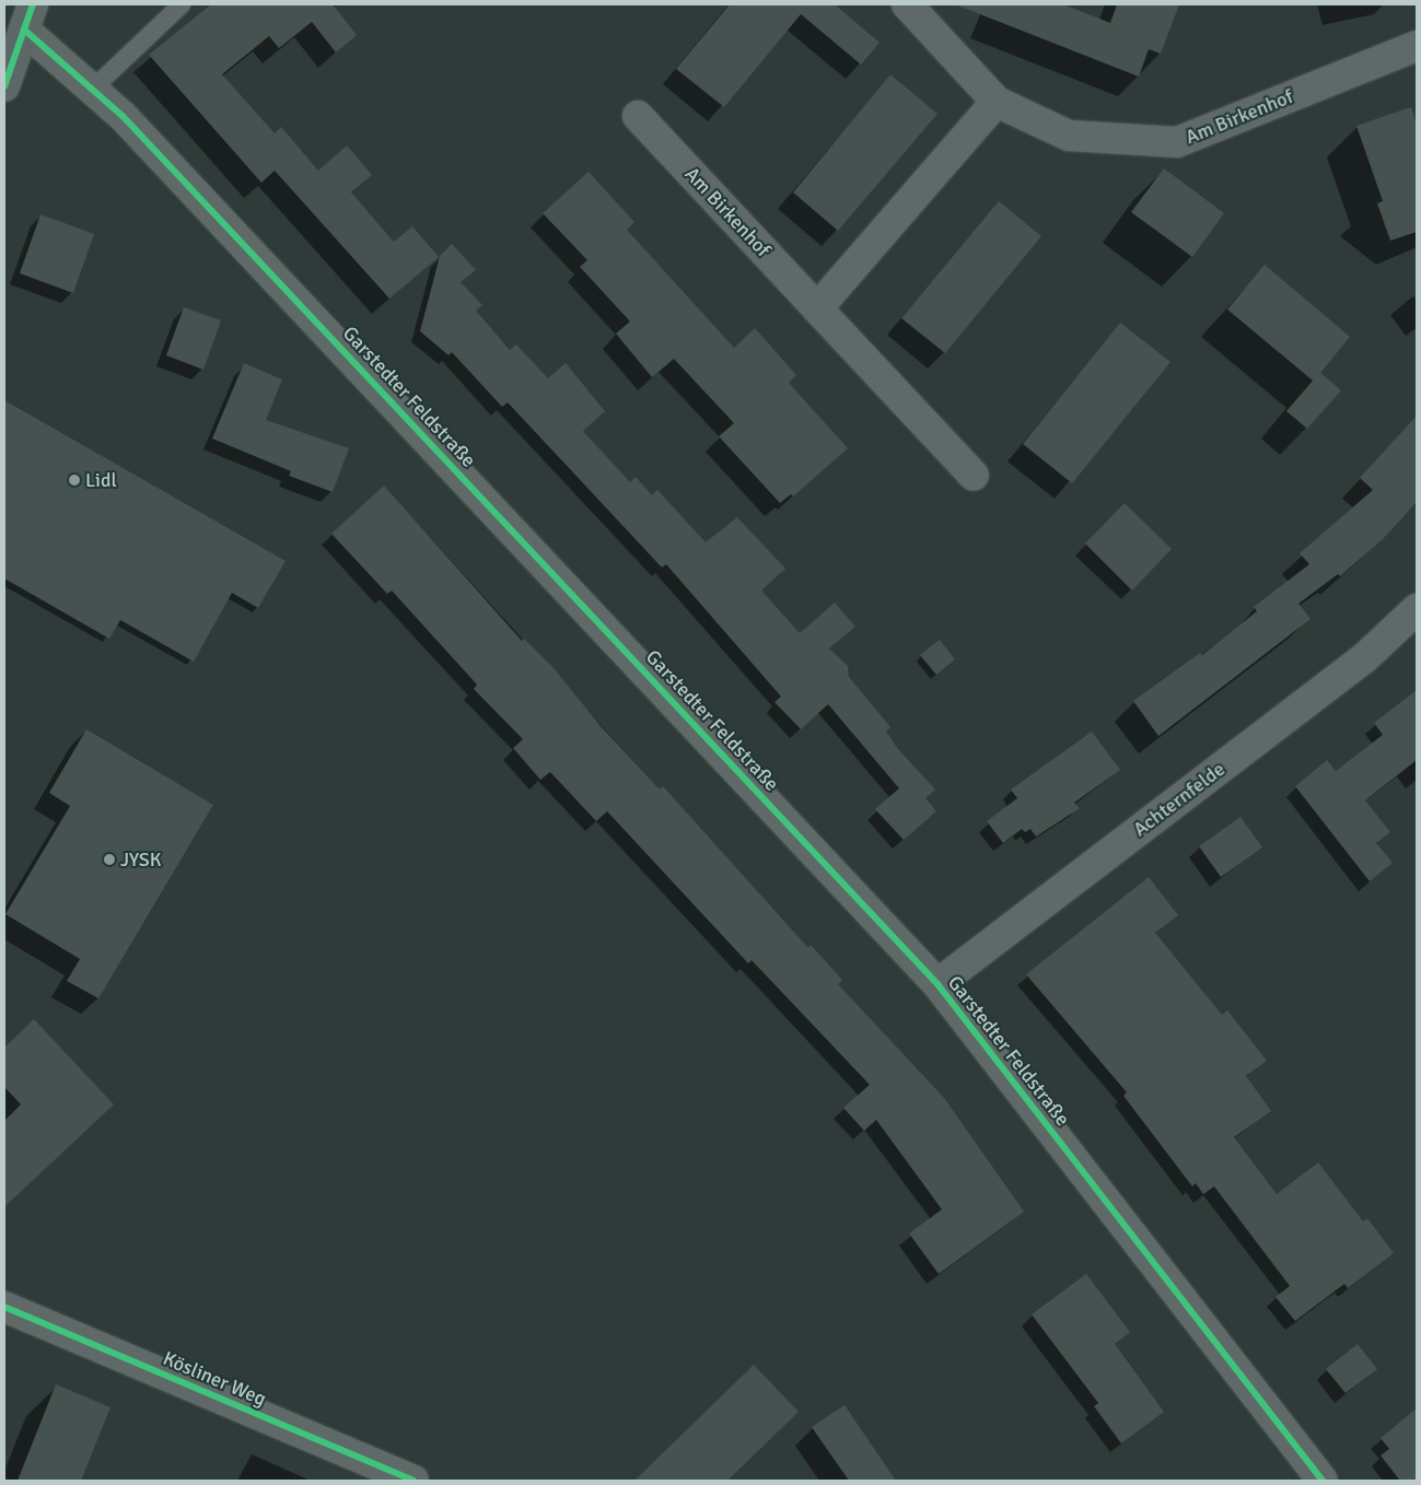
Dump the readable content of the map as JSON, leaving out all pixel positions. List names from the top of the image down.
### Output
{
  "streets": {
    "street": [
      "Am Birkenhof",
      "Garstedter Feldstraße",
      "Achternfelde",
      "Kösliner Weg"
    ]
  },
  "crossings": [
    ["Garstedter Feldstraße", "Achternfelde"]
  ],
  "places": ["Lidl", "JYSK"]
}
